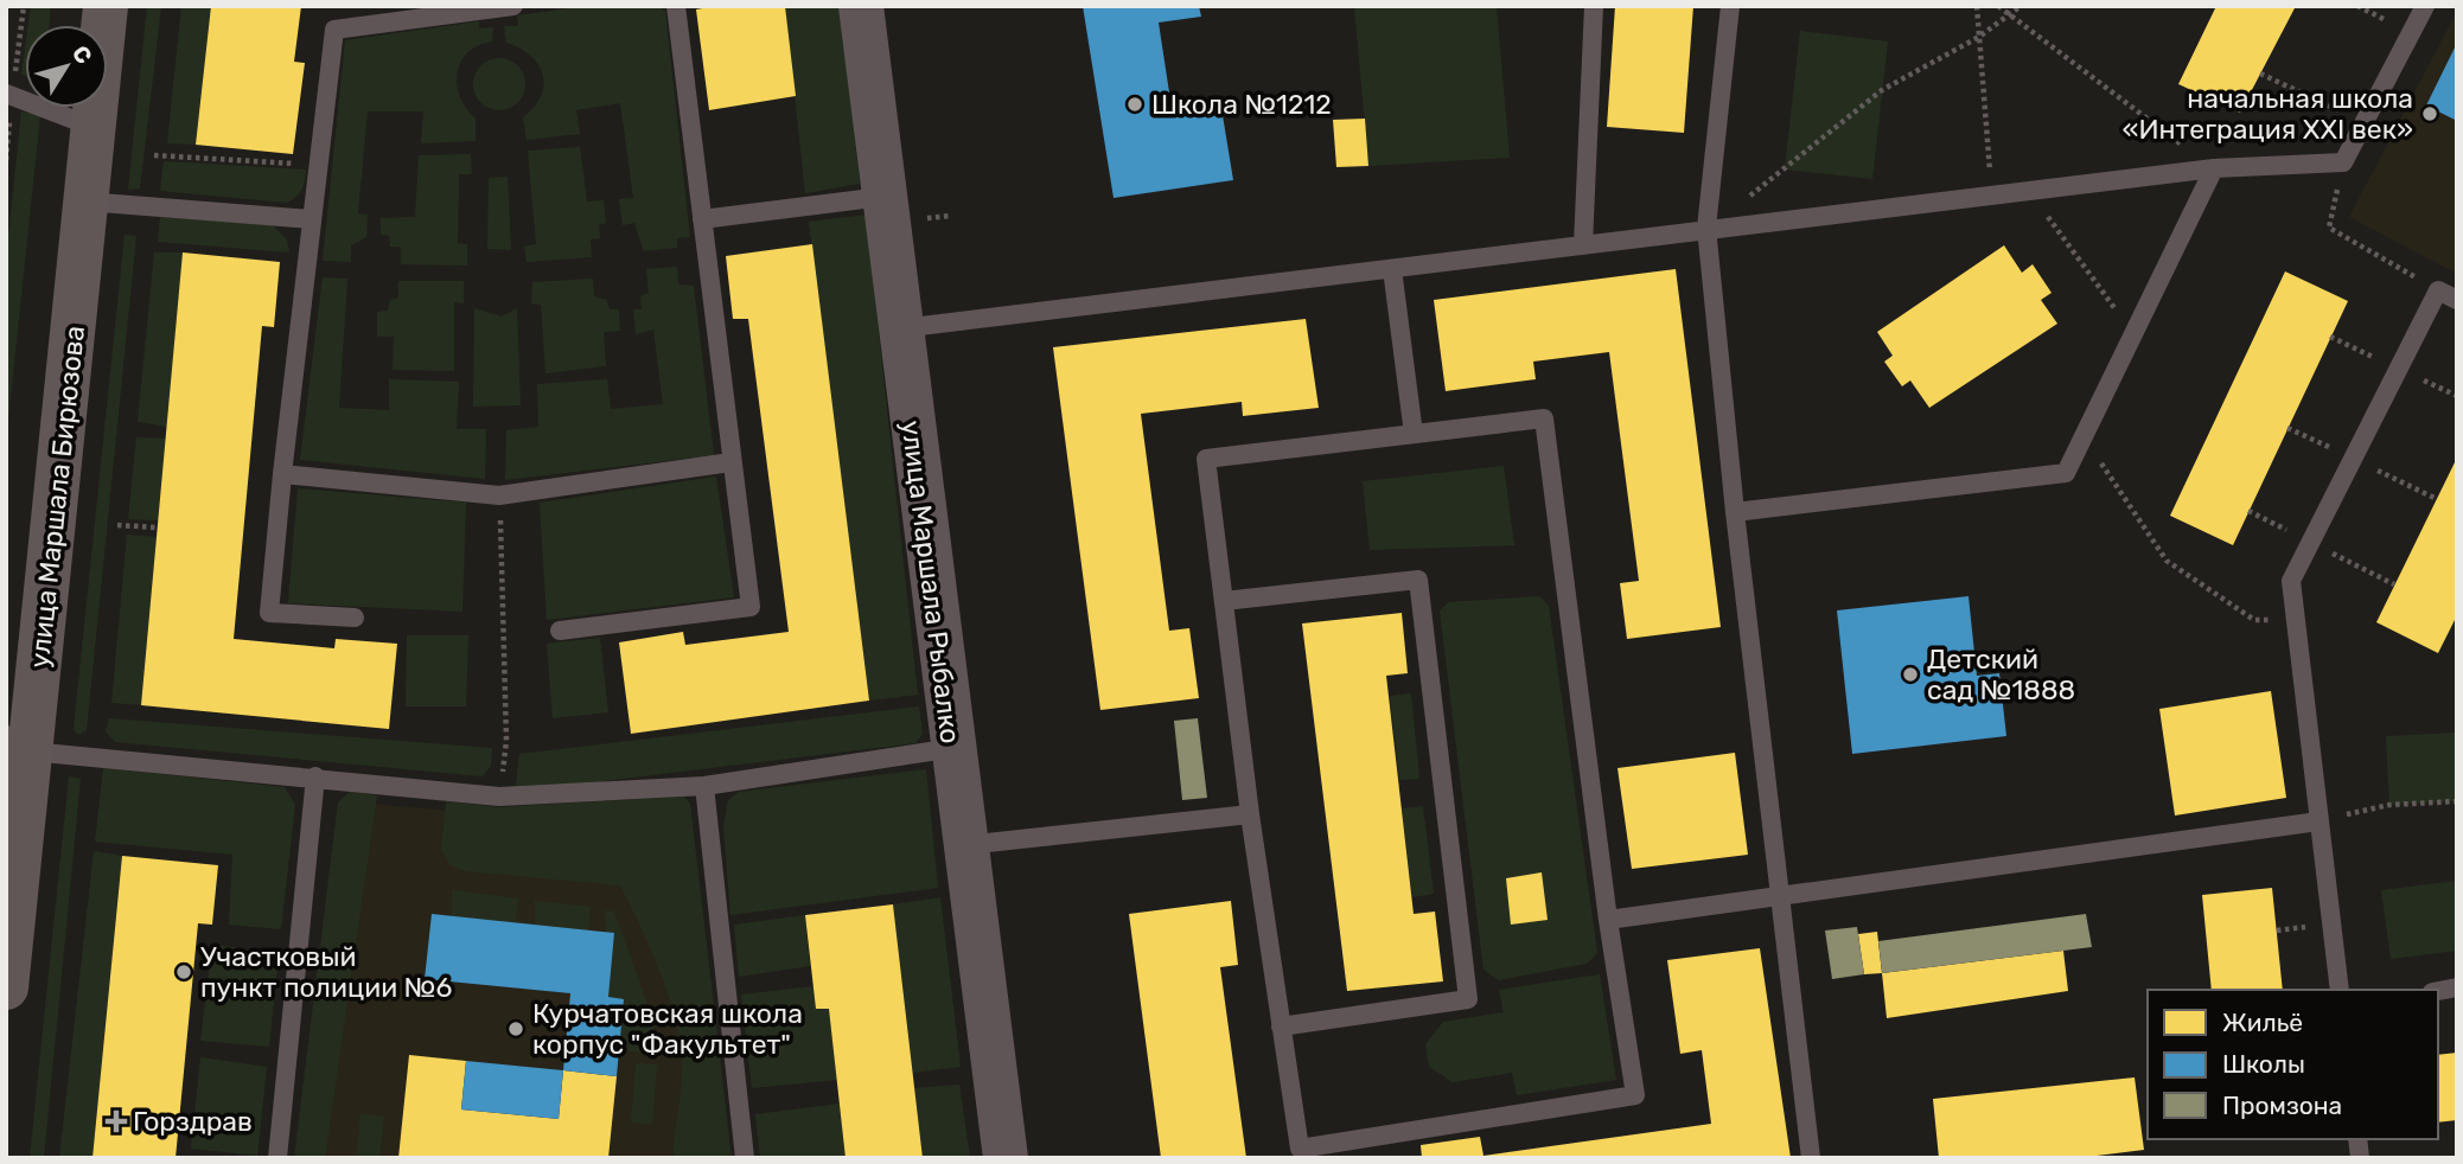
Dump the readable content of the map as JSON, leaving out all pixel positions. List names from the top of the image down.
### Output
{
  "streets": {
    "main road": ["улица Маршала Бирюзова"],
    "street": ["улица Маршала Рыбалко"]
  },
  "places": {
    "other": [
      "Школа №1212",
      "начальная школа «Интеграция XXI век»",
      "Детский сад №1888",
      "Участковый пункт полиции №6",
      "Курчатовская школа корпус \"Факультет\""
    ],
    "health": ["Горздрав"]
  },
  "legend": ["Жильё", "Школы", "Промзона"],
  "north": "top right"
}
